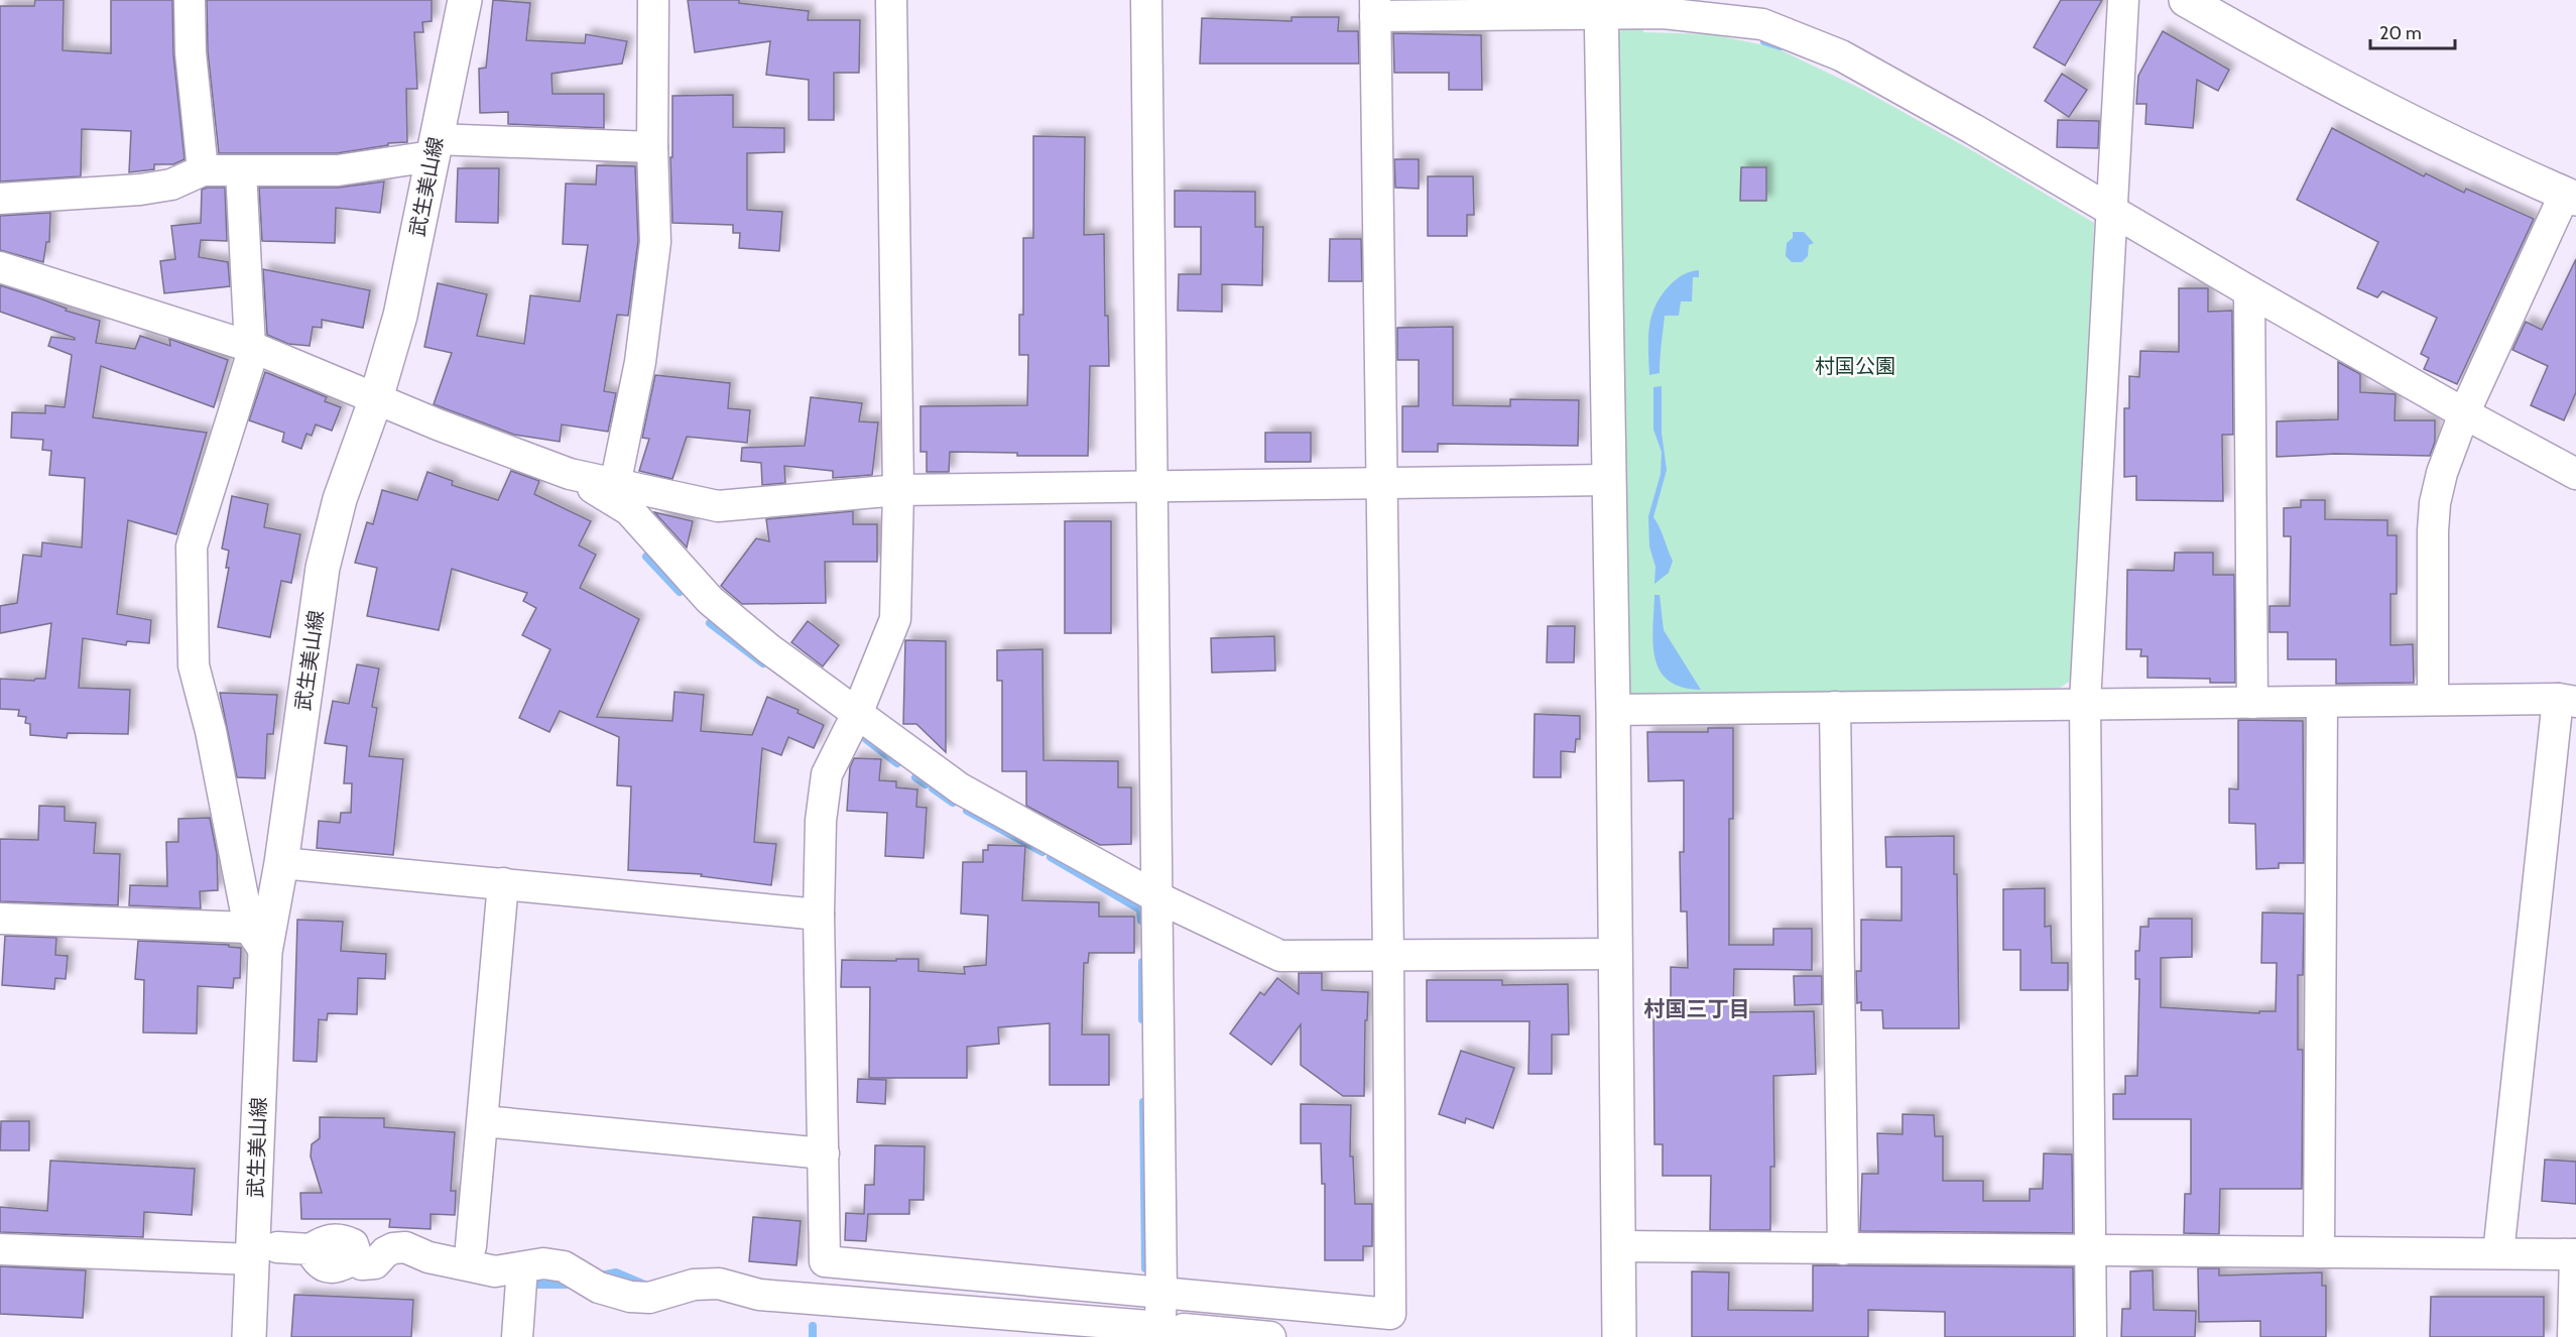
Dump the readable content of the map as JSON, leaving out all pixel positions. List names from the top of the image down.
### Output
{
  "streets": {
    "street": ["武生美山線"]
  },
  "districts": ["村国三丁目"],
  "parks": ["村国公園"],
  "scale_bar": "20 m"
}
